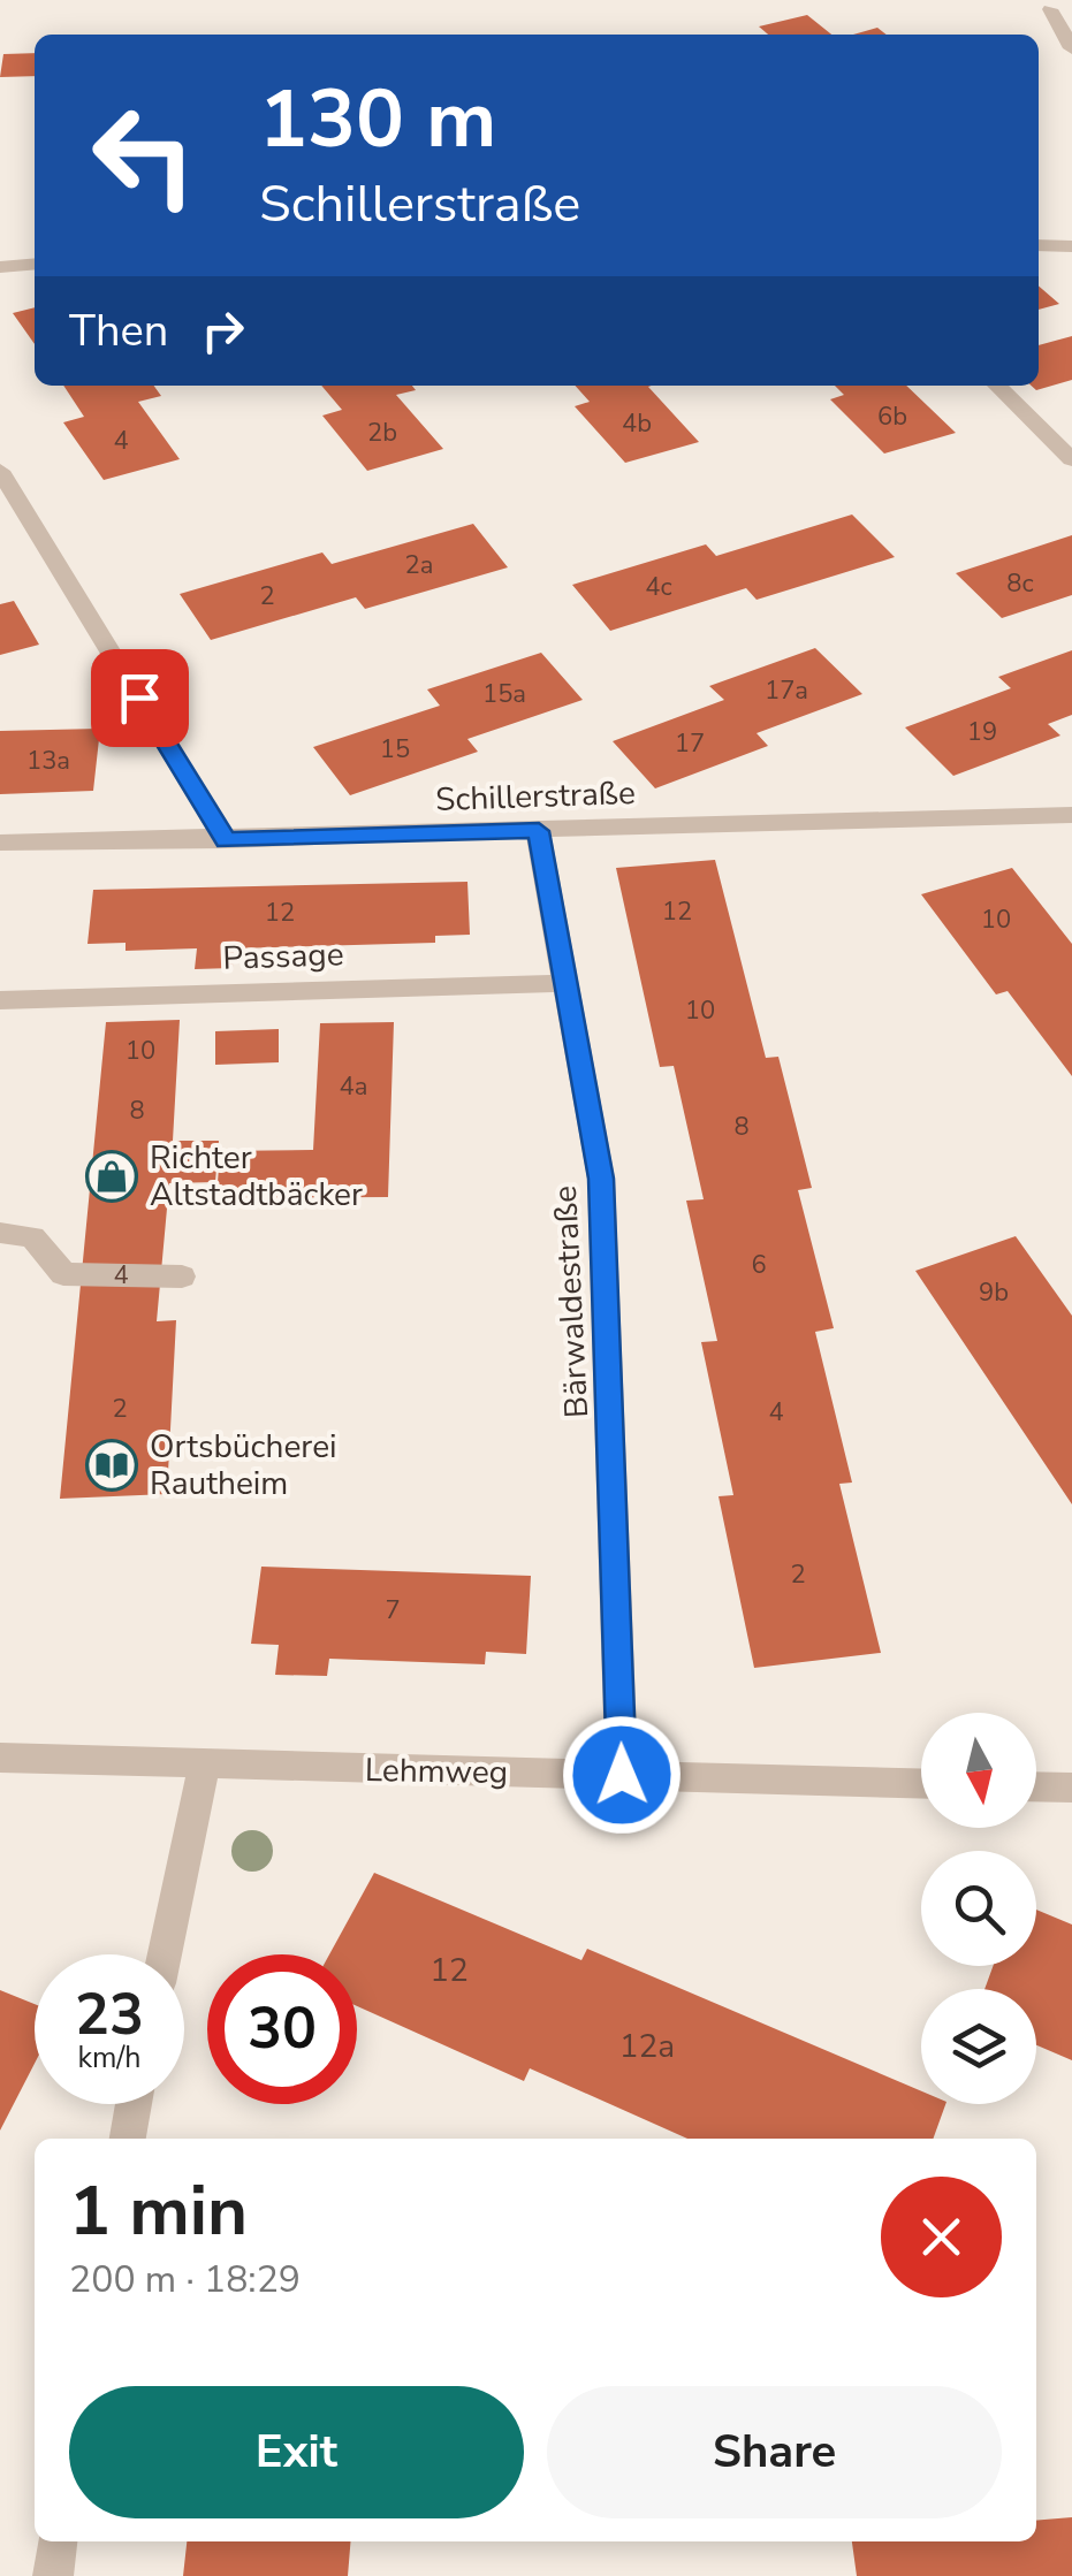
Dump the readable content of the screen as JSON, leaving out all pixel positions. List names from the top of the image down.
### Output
{
  "streets": {
    "street": [
      "Schillerstraße",
      "Passage",
      "Bärwaldestraße",
      "Lehmweg"
    ]
  },
  "crossings": [
    ["Schillerstraße", "Bärwaldestraße"],
    ["Passage", "Bärwaldestraße"],
    ["Bärwaldestraße", "Lehmweg"]
  ],
  "places": {
    "shop": ["Richter Altstadtbäcker"],
    "library": ["Ortsbücherei Rautheim"]
  },
  "house_numbers": [
    "6b",
    "4b",
    "2b",
    "4",
    "2a",
    "8c",
    "4c",
    "2",
    "17a",
    "15a",
    "19",
    "17",
    "15",
    "13a",
    "12",
    "12",
    "10",
    "10",
    "10",
    "4a",
    "8",
    "8",
    "6",
    "4",
    "9b",
    "2",
    "4",
    "2",
    "7",
    "12",
    "12a"
  ],
  "north": "bottom",
  "page": {
    "turn": ["130 m", "Schillerstraße"],
    "then": "Then",
    "speed": "23 km/h",
    "limit": "30",
    "heading": ["1 min", "200 m · 18:29"],
    "buttons": ["Exit", "Share"]
  }
}
